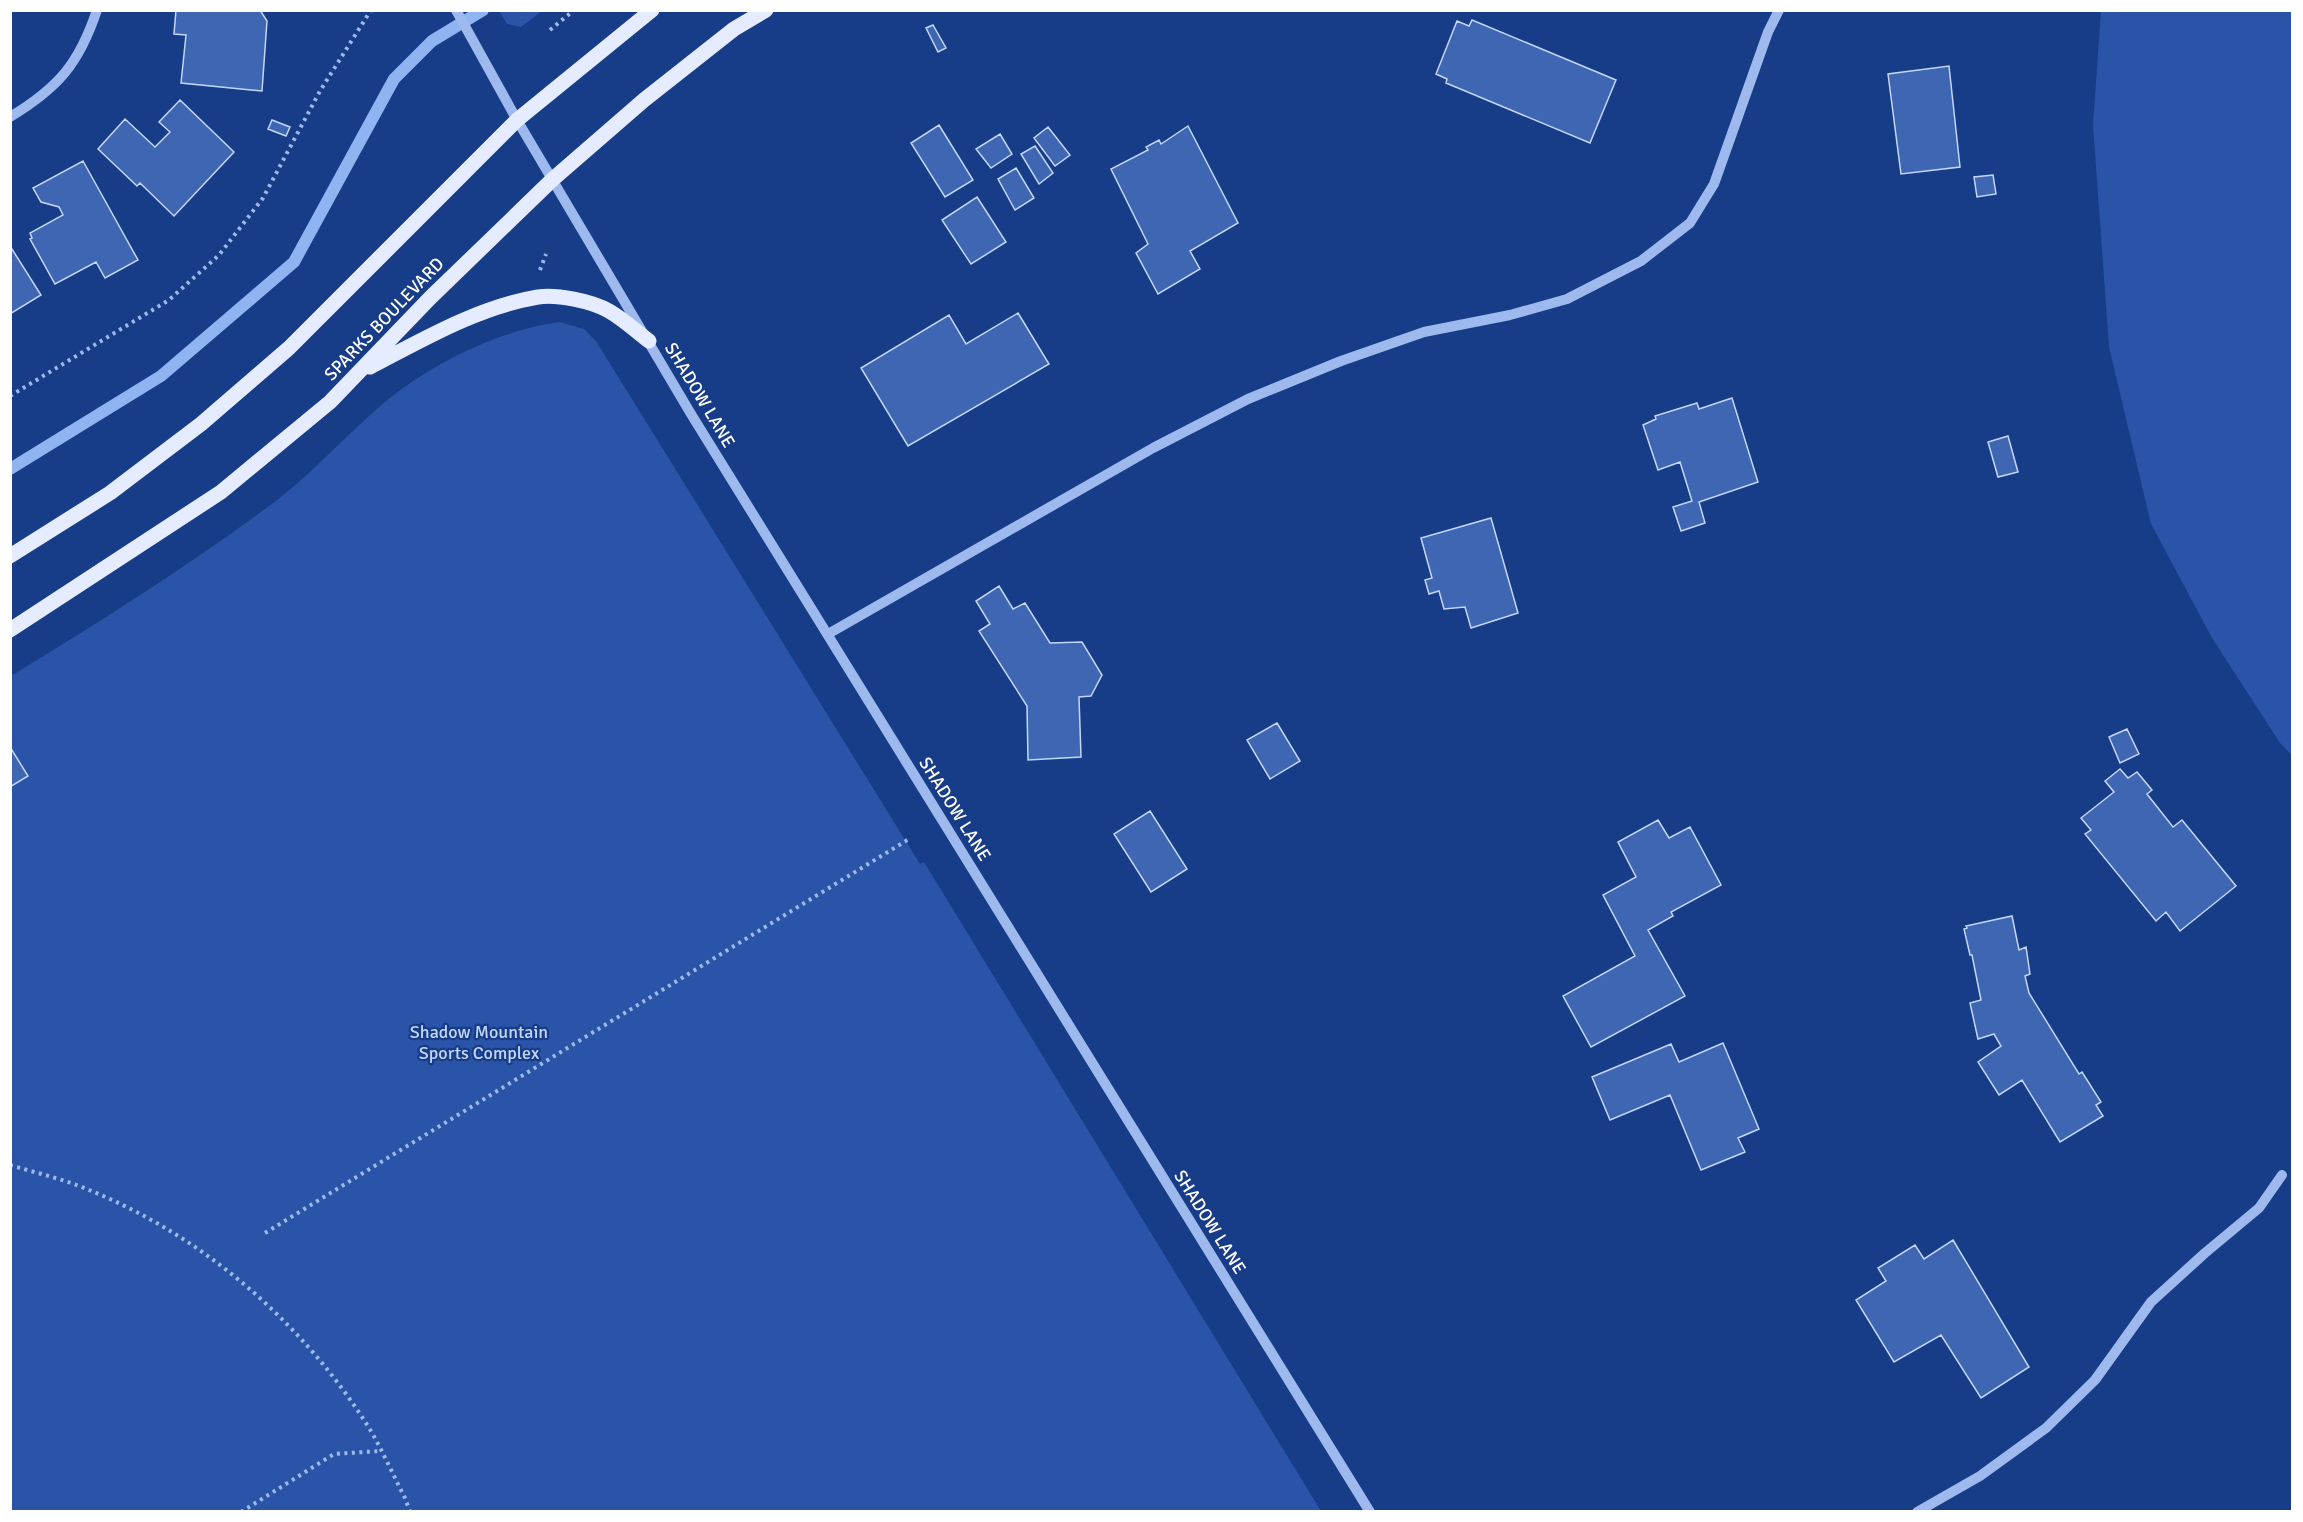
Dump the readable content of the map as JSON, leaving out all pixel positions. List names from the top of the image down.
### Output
{
  "streets": {
    "main road": ["SPARKS BOULEVARD"],
    "street": ["SHADOW LANE"]
  },
  "crossings": [
    ["SPARKS BOULEVARD", "SHADOW LANE"]
  ],
  "parks": ["Shadow Mountain Sports Complex"]
}
